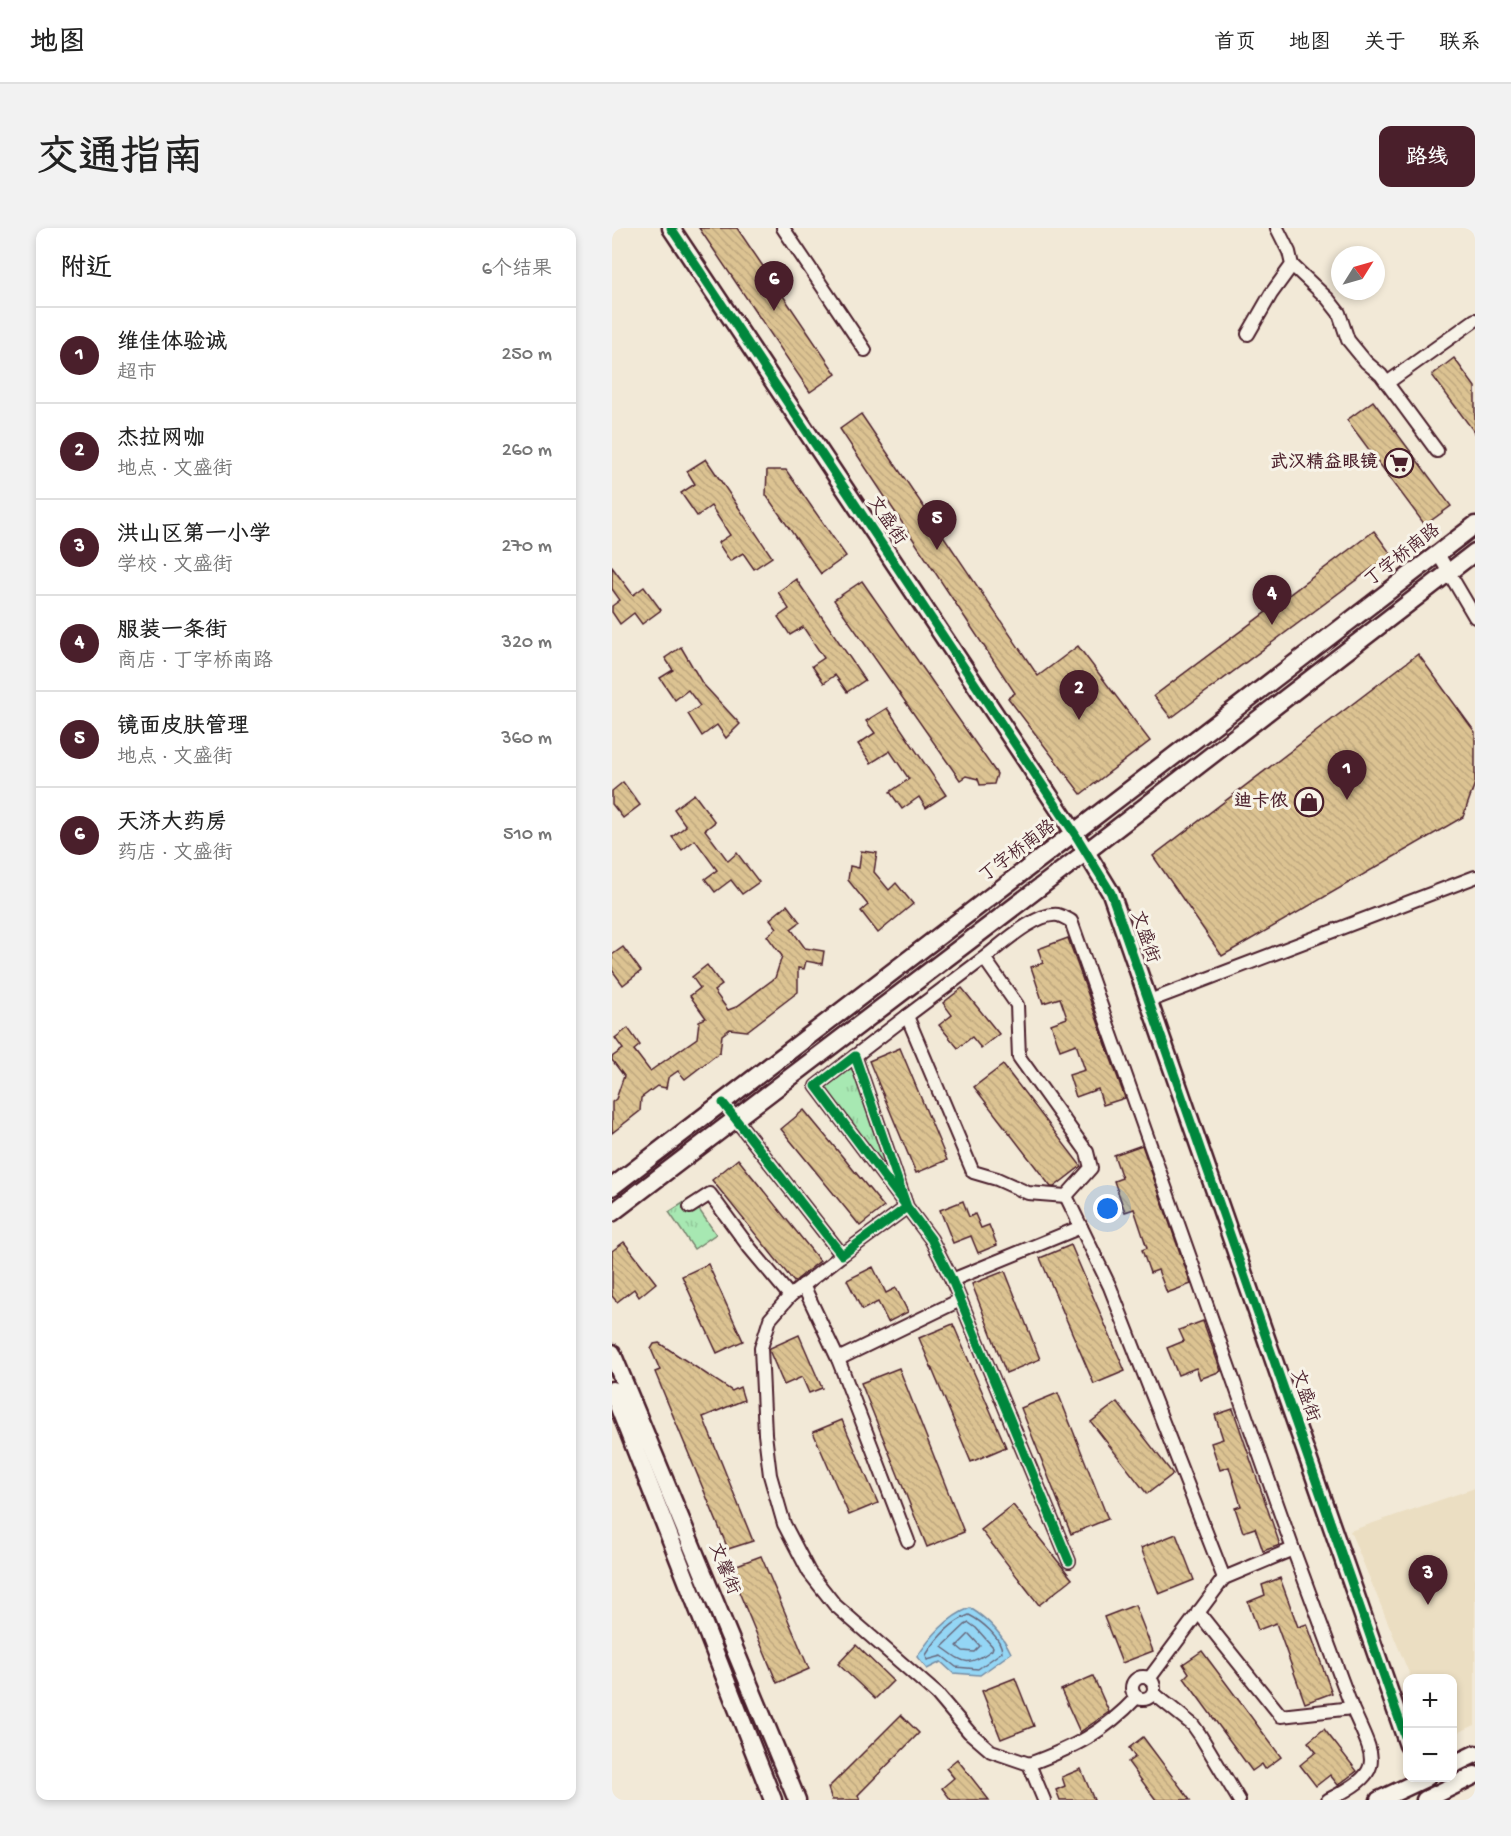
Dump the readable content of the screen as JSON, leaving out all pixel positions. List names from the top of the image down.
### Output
{
  "streets": {
    "main road": ["文盛街", "丁字桥南路", "文馨街"]
  },
  "crossings": [
    ["文盛街", "丁字桥南路"]
  ],
  "places": {
    "supermarket": ["武汉精益眼镜"],
    "shop": ["迪卡侬"]
  },
  "north": "top right",
  "page": {
    "header": "地图",
    "nav": [
      "首页",
      "地图",
      "关于",
      "联系"
    ],
    "title": "交通指南",
    "buttons": "路线",
    "heading": ["附近", "6个结果"],
    "pins": [
      "6",
      "5",
      "4",
      "2",
      "1",
      "3"
    ],
    "list": [
      {
        "mark": "1",
        "name": "维佳体验诚",
        "note": "超市",
        "value": "250 m"
      },
      {
        "mark": "2",
        "name": "杰拉网咖",
        "note": "地点 · 文盛街",
        "value": "260 m"
      },
      {
        "mark": "3",
        "name": "洪山区第一小学",
        "note": "学校 · 文盛街",
        "value": "270 m"
      },
      {
        "mark": "4",
        "name": "服装一条街",
        "note": "商店 · 丁字桥南路",
        "value": "320 m"
      },
      {
        "mark": "5",
        "name": "镜面皮肤管理",
        "note": "地点 · 文盛街",
        "value": "360 m"
      },
      {
        "mark": "6",
        "name": "天济大药房",
        "note": "药店 · 文盛街",
        "value": "510 m"
      }
    ],
    "map_buttons": ["+", "−"]
  }
}
